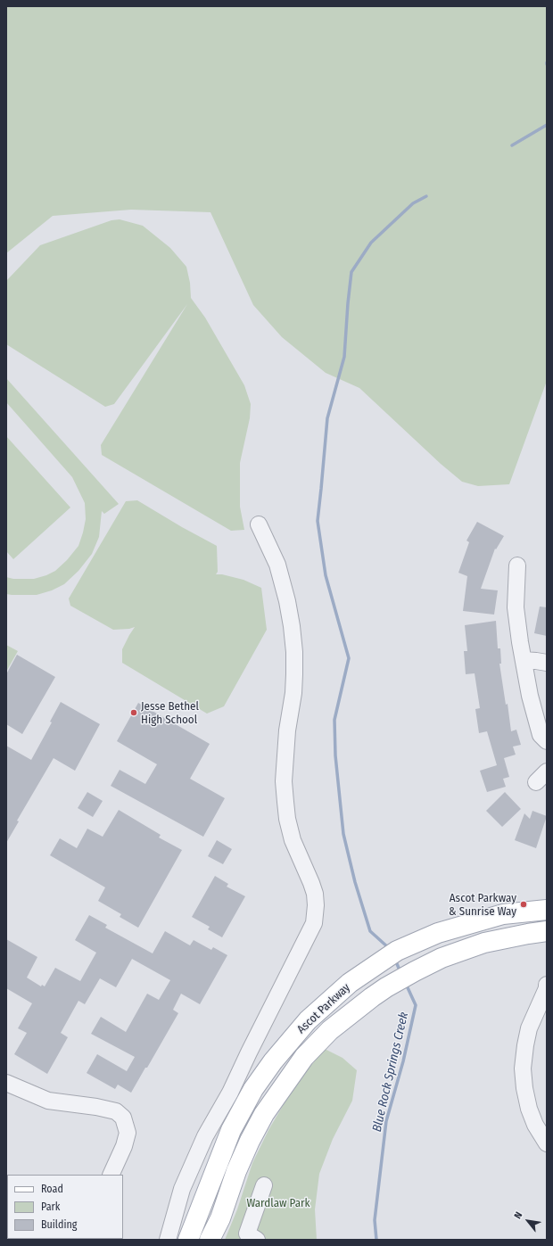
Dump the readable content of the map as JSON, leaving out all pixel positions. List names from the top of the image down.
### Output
{
  "streets": {
    "main road": ["Ascot Parkway"]
  },
  "water": ["Blue Rock Springs Creek"],
  "parks": ["Wardlaw Park"],
  "places": ["Jesse Bethel High School", "Ascot Parkway & Sunrise Way"],
  "legend": ["Road", "Park", "Building"],
  "north": "top left"
}
